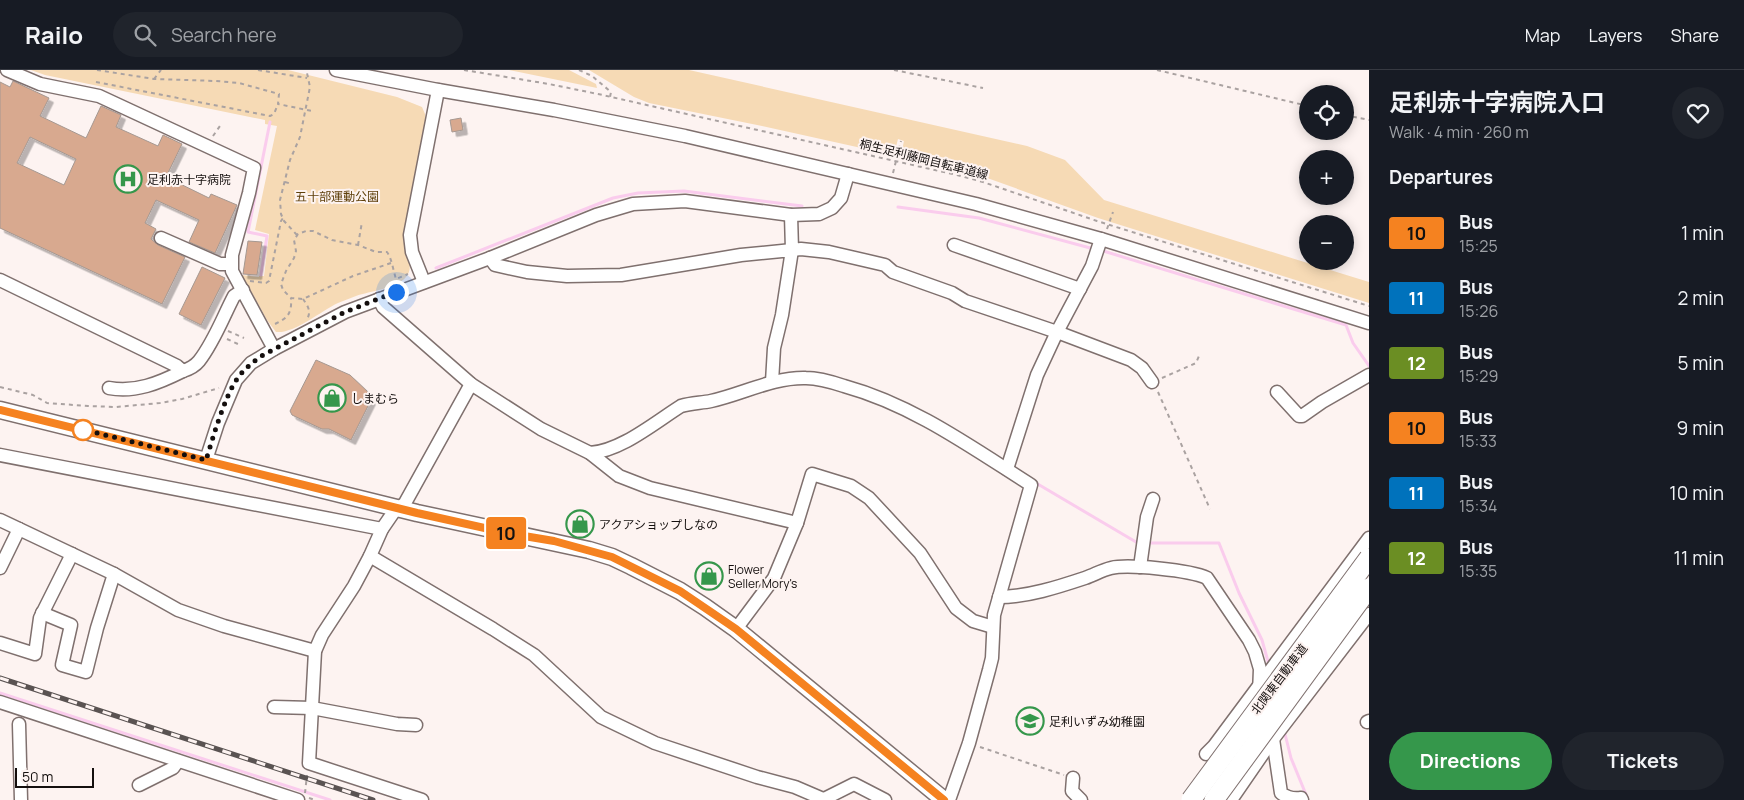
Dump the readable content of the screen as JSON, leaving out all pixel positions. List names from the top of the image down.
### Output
{
  "streets": {
    "highway": ["北関東自動車道"],
    "path": ["桐生足利藤岡自転車道線"]
  },
  "parks": ["五十部運動公園"],
  "places": {
    "hospital": ["足利赤十字病院"],
    "shop": ["しまむら", "アクアショップしなの", "Flower Seller Mory's"],
    "school or university": ["足利いずみ幼稚園"]
  },
  "lines": ["bus line 10"],
  "scale_bar": "50 m",
  "page": {
    "header": "Railo",
    "search": "Search here",
    "nav": ["Map", "Layers", "Share"],
    "on_map": "10",
    "heading": [
      ["足利赤十字病院入口", "Walk · 4 min · 260 m"],
      "Departures"
    ],
    "map_buttons": ["+", "−"],
    "list": [
      {
        "mark": "10",
        "name": "Bus",
        "note": "15:25",
        "value": "1 min"
      },
      {
        "mark": "11",
        "name": "Bus",
        "note": "15:26",
        "value": "2 min"
      },
      {
        "mark": "12",
        "name": "Bus",
        "note": "15:29",
        "value": "5 min"
      },
      {
        "mark": "10",
        "name": "Bus",
        "note": "15:33",
        "value": "9 min"
      },
      {
        "mark": "11",
        "name": "Bus",
        "note": "15:34",
        "value": "10 min"
      },
      {
        "mark": "12",
        "name": "Bus",
        "note": "15:35",
        "value": "11 min"
      }
    ],
    "buttons": ["Directions", "Tickets"],
    "scale": "50 m"
  }
}
